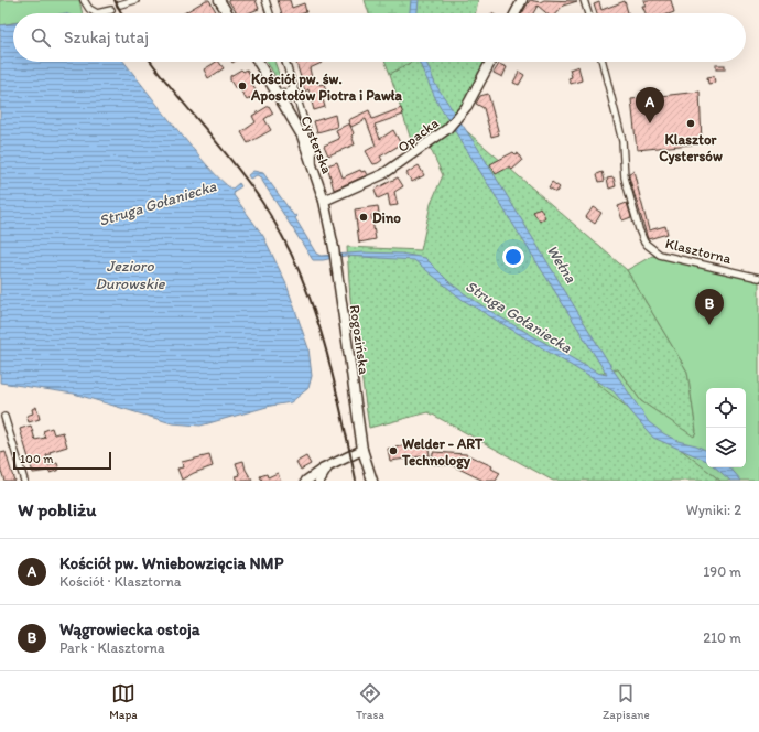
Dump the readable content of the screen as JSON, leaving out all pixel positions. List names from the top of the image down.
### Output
{
  "streets": {
    "main road": ["Opacka", "Cysterska", "Rogozińska"],
    "street": ["Klasztorna"]
  },
  "crossings": [
    ["Opacka", "Cysterska"],
    ["Opacka", "Rogozińska"],
    ["Cysterska", "Rogozińska"]
  ],
  "water": ["Struga Gołaniecka", "Wełna", "Jezioro Durowskie"],
  "places": [
    "Kościół pw. św. Apostołów Piotra i Pawła",
    "Klasztor Cystersów",
    "Dino",
    "Welder - ART Technology"
  ],
  "scale_bar": "100 m",
  "page": {
    "search": "Szukaj tutaj",
    "pins": ["A", "B"],
    "scale": "100 m",
    "heading": ["W pobliżu", "Wyniki: 2"],
    "list": [
      {
        "mark": "A",
        "name": "Kościół pw. Wniebowzięcia NMP",
        "note": "Kościół · Klasztorna",
        "value": "190 m"
      },
      {
        "mark": "B",
        "name": "Wągrowiecka ostoja",
        "note": "Park · Klasztorna",
        "value": "210 m"
      }
    ],
    "nav": ["Mapa", "Trasa", "Zapisane"]
  }
}
